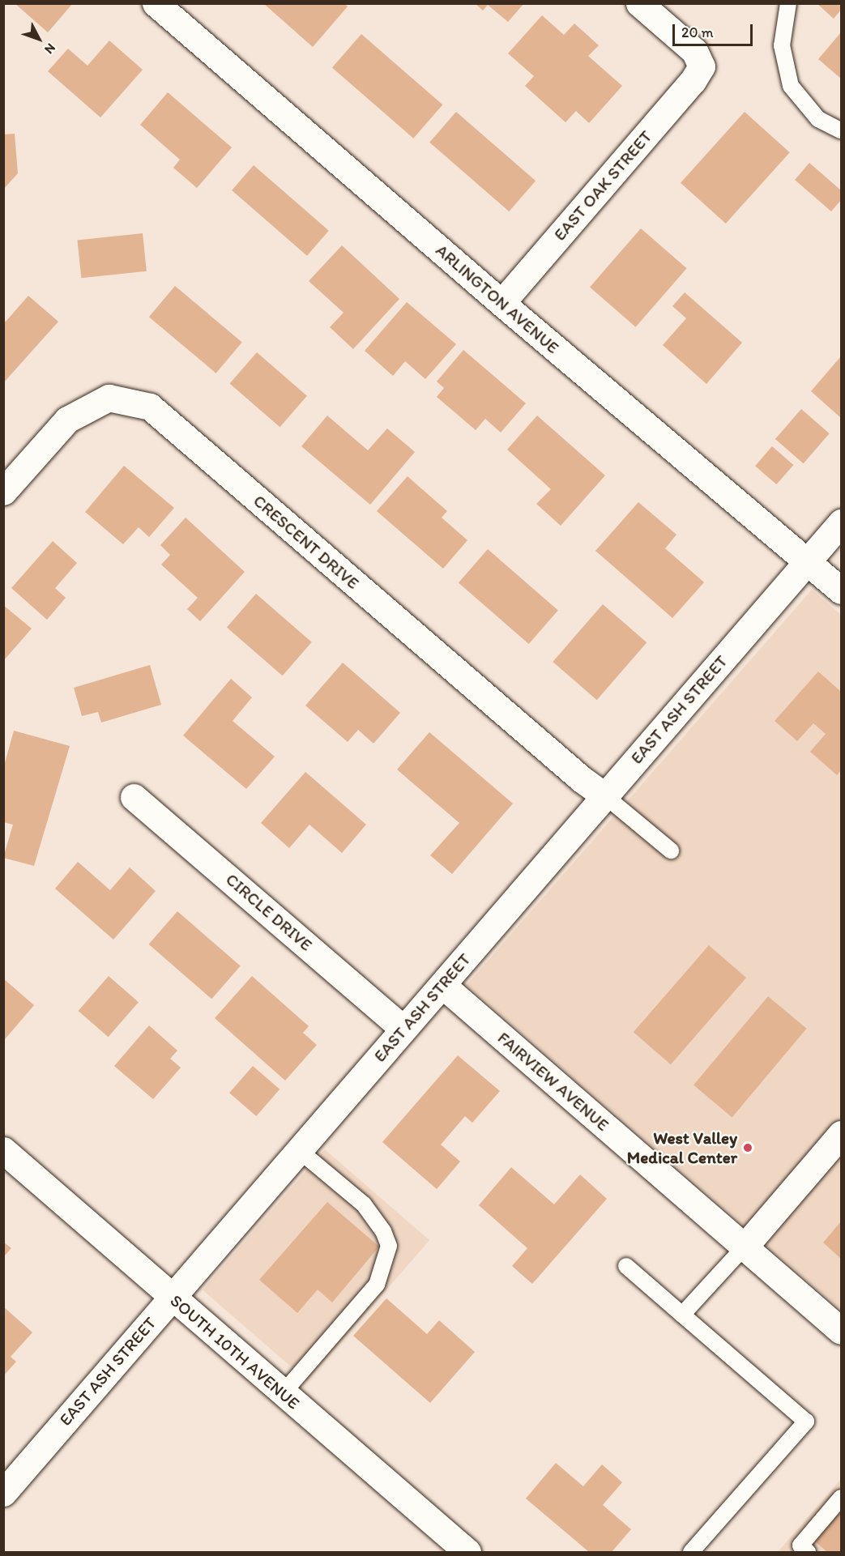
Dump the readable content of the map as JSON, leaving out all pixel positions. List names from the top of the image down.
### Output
{
  "streets": {
    "street": [
      "EAST OAK STREET",
      "ARLINGTON AVENUE",
      "CRESCENT DRIVE",
      "EAST ASH STREET",
      "CIRCLE DRIVE",
      "FAIRVIEW AVENUE",
      "SOUTH 10TH AVENUE"
    ]
  },
  "crossings": [
    ["EAST OAK STREET", "ARLINGTON AVENUE"],
    ["ARLINGTON AVENUE", "EAST ASH STREET"],
    ["CRESCENT DRIVE", "EAST ASH STREET"],
    ["EAST ASH STREET", "CIRCLE DRIVE"],
    ["EAST ASH STREET", "FAIRVIEW AVENUE"],
    ["EAST ASH STREET", "SOUTH 10TH AVENUE"]
  ],
  "places": ["West Valley Medical Center"],
  "scale_bar": "20 m",
  "north": "bottom right"
}
